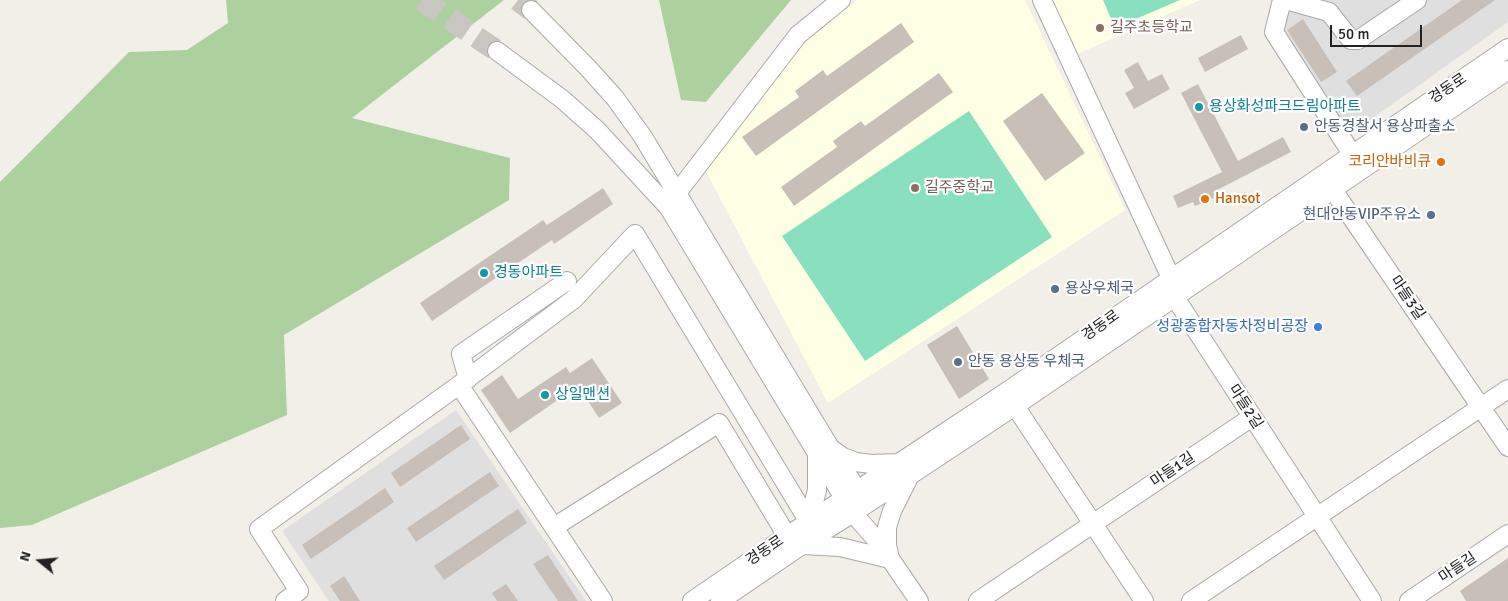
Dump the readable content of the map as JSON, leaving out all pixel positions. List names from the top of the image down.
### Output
{
  "streets": {
    "street": [
      "경동로",
      "마들3길",
      "마들2길",
      "마들1길",
      "마들길"
    ]
  },
  "crossings": [
    ["경동로", "마들3길"],
    ["경동로", "마들2길"],
    ["마들2길", "마들1길"]
  ],
  "places": [
    "길주초등학교",
    "용상화성파크드림아파트",
    "안동경찰서 용상파출소",
    "코리안바비큐",
    "길주중학교",
    "Hansot",
    "현대안동VIP주유소",
    "경동아파트",
    "용상우체국",
    "성광종합자동차정비공장",
    "안동 용상동 우체국",
    "상일맨션"
  ],
  "scale_bar": "50 m",
  "north": "left"
}
